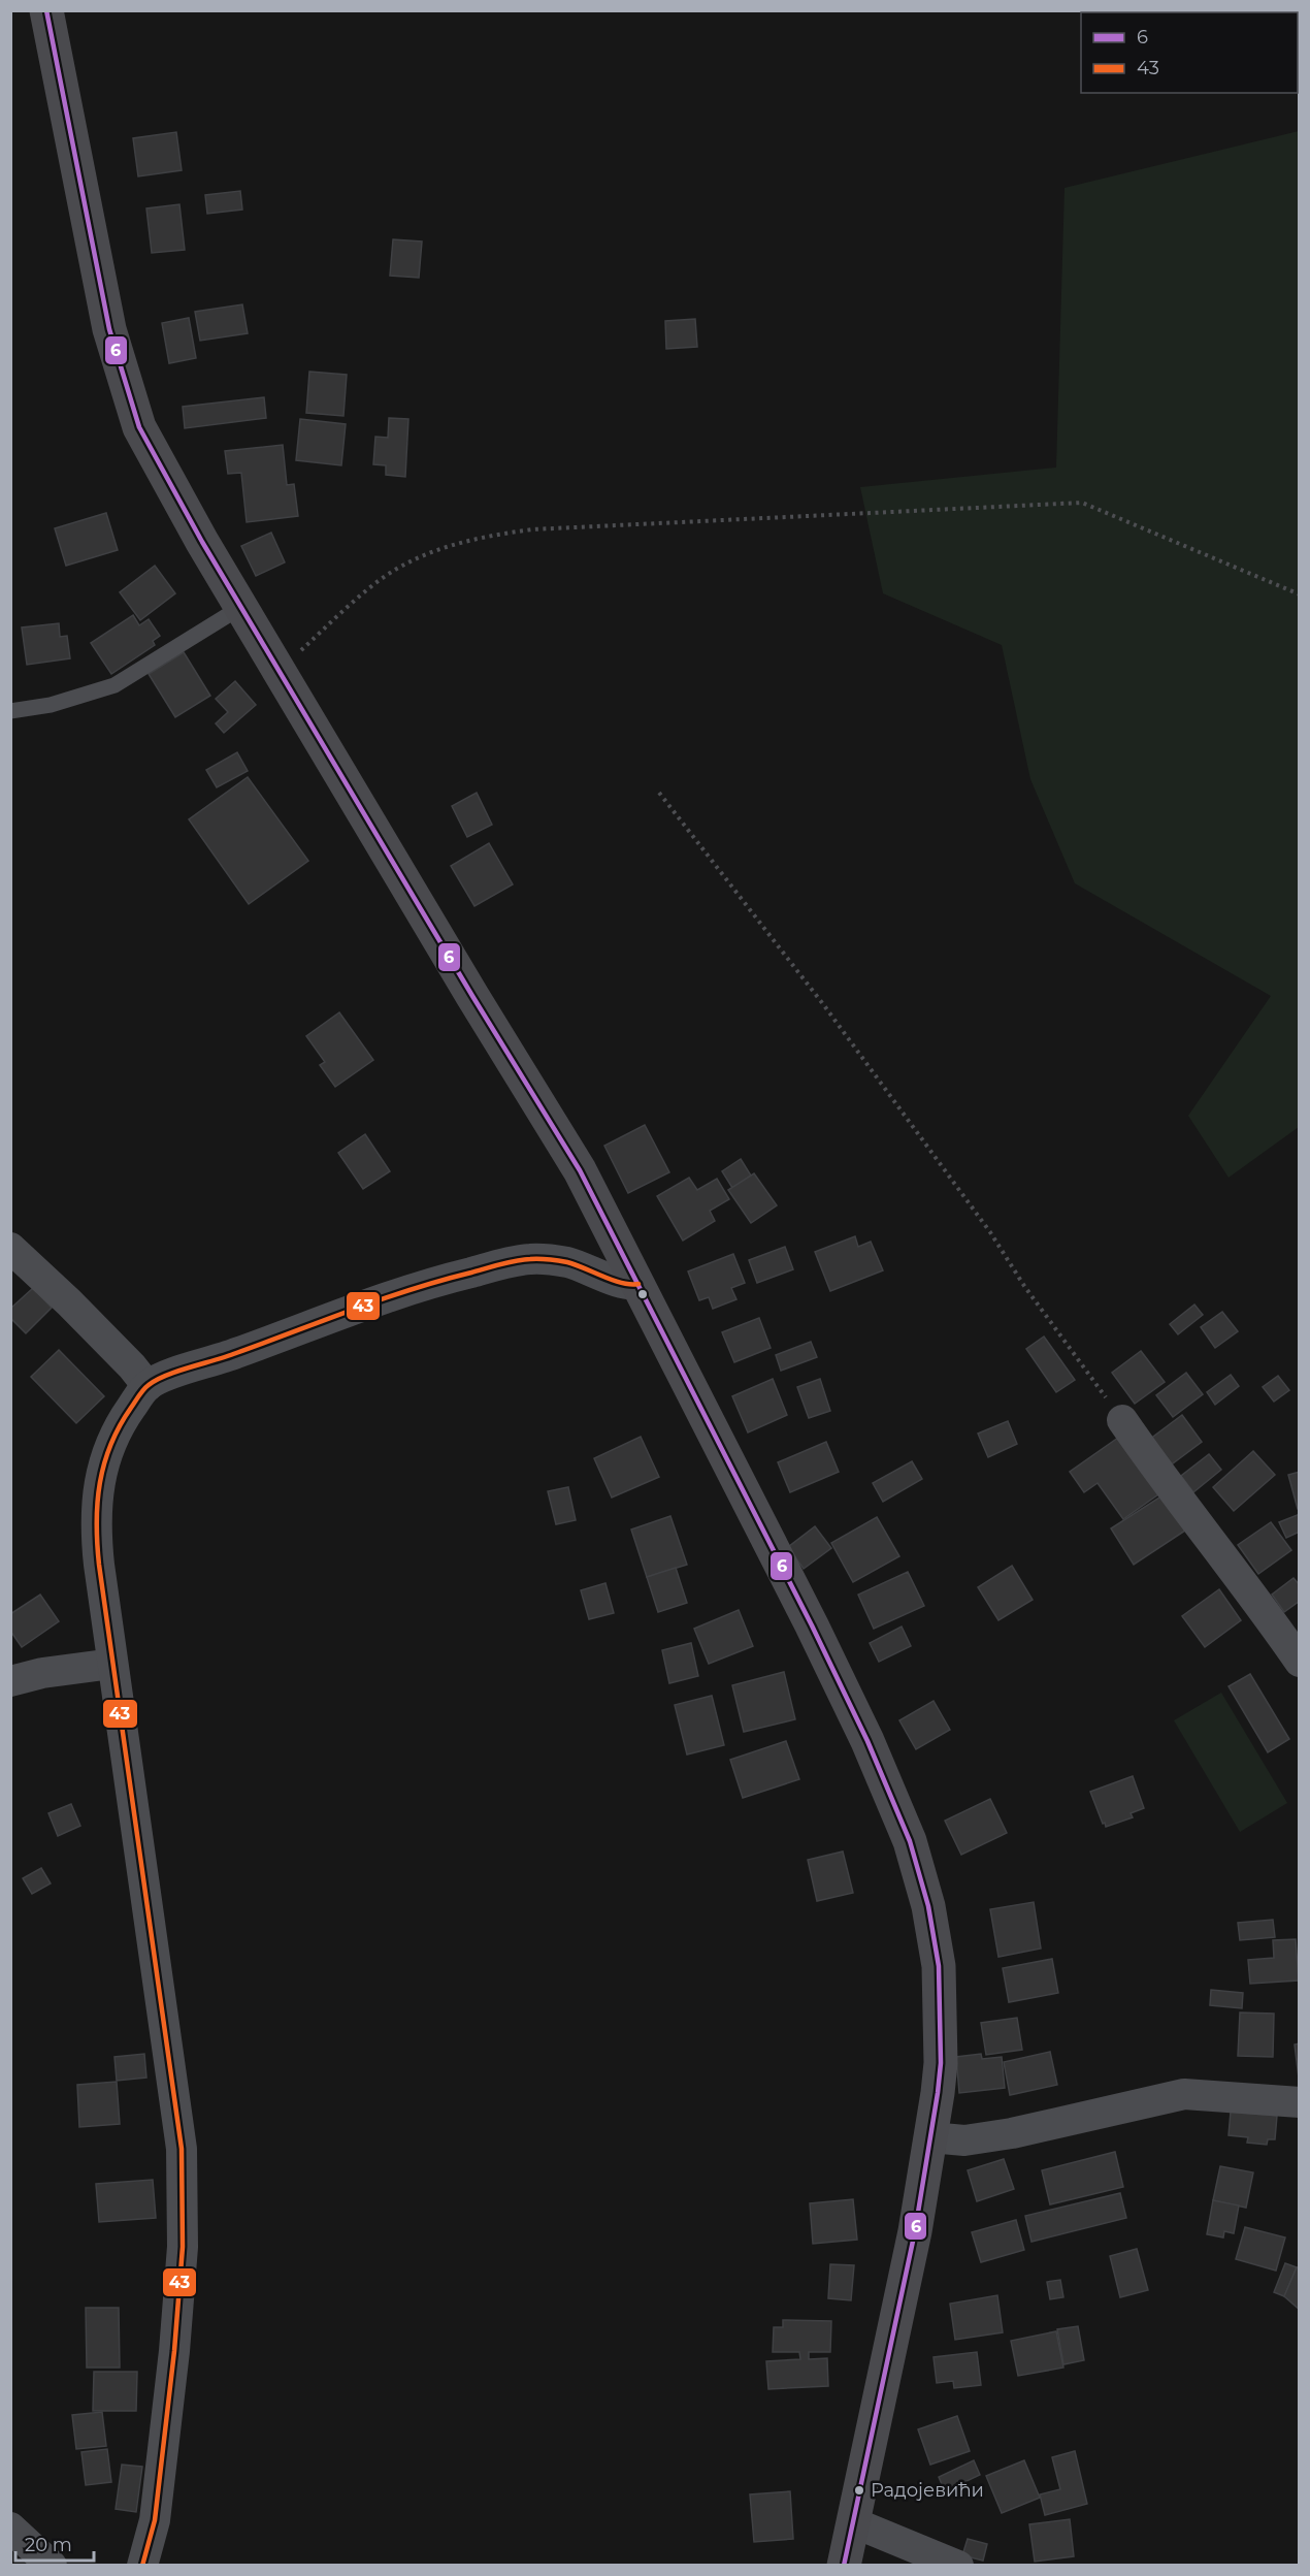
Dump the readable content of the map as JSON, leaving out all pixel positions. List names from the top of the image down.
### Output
{
  "places": ["Радојевићи"],
  "lines": ["transit line 6", "transit line 43"],
  "legend": ["6", "43"],
  "scale_bar": "20 m"
}
